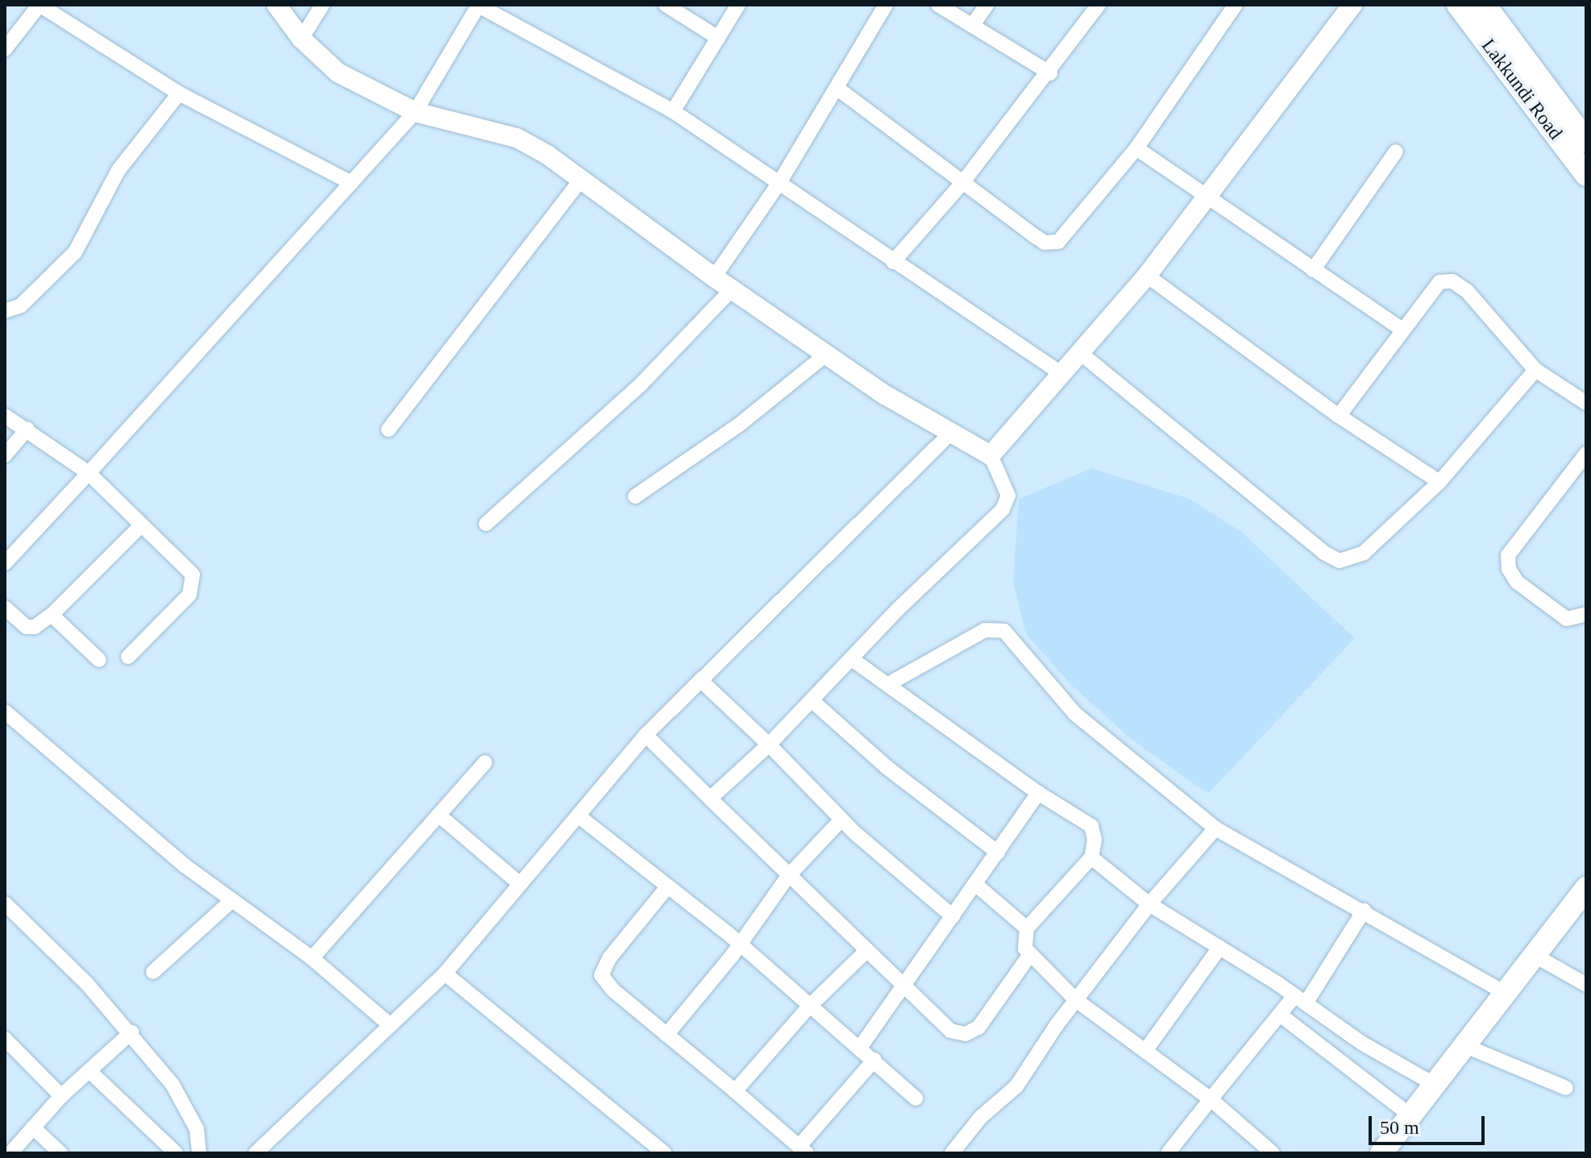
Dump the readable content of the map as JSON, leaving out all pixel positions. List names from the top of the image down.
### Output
{
  "streets": {
    "main road": ["Lakkundi Road"]
  },
  "scale_bar": "50 m"
}
